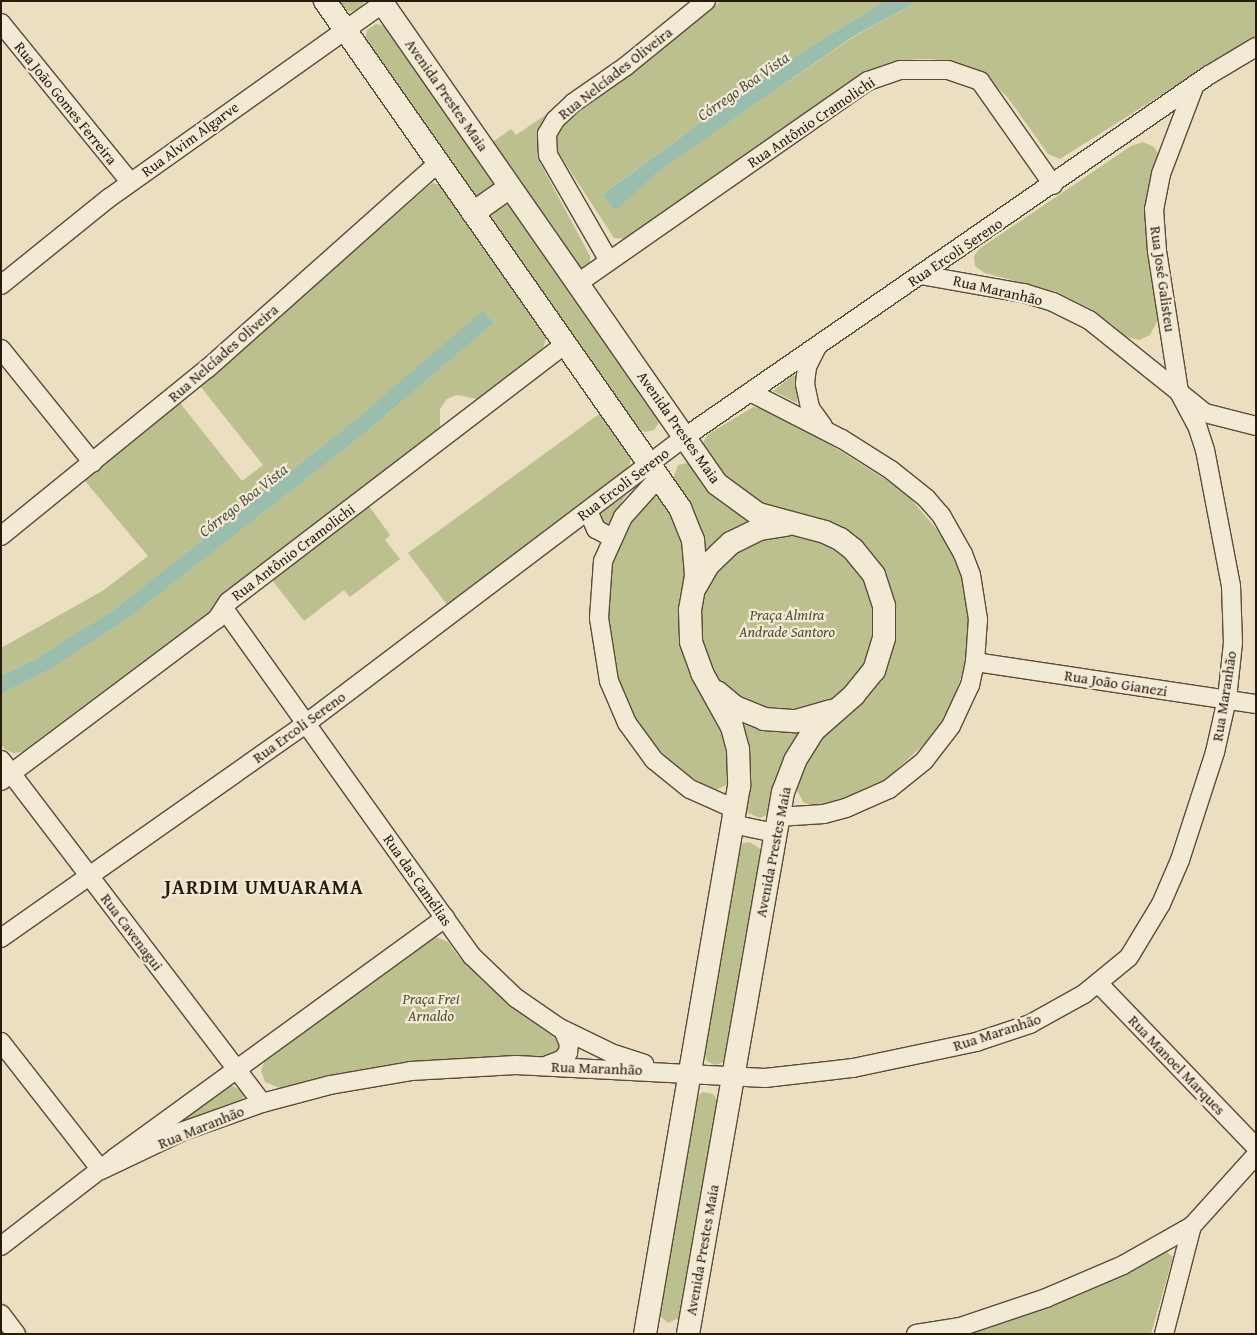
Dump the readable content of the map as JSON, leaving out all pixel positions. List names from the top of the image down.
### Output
{
  "streets": {
    "street": [
      "Rua Nelcíades Oliveira",
      "Avenida Prestes Maia",
      "Rua João Gomes Ferreira",
      "Rua Antônio Cramolichi",
      "Rua Alvim Algarve",
      "Rua Ercoli Sereno",
      "Rua José Galisteu",
      "Rua Maranhão",
      "Rua João Gianezi",
      "Rua das Camélias",
      "Rua Cavenagui",
      "Rua Manoel Marques"
    ]
  },
  "crossings": [
    ["Rua Nelcíades Oliveira", "Rua Antônio Cramolichi"],
    ["Avenida Prestes Maia", "Rua Antônio Cramolichi"],
    ["Avenida Prestes Maia", "Rua Alvim Algarve"],
    ["Avenida Prestes Maia", "Rua Ercoli Sereno"],
    ["Avenida Prestes Maia", "Rua Maranhão"],
    ["Rua João Gomes Ferreira", "Rua Alvim Algarve"],
    ["Rua Antônio Cramolichi", "Rua Ercoli Sereno"],
    ["Rua Antônio Cramolichi", "Rua das Camélias"],
    ["Rua Antônio Cramolichi", "Rua Cavenagui"],
    ["Rua Ercoli Sereno", "Rua José Galisteu"],
    ["Rua Ercoli Sereno", "Rua Maranhão"],
    ["Rua Ercoli Sereno", "Rua das Camélias"],
    ["Rua Ercoli Sereno", "Rua Cavenagui"],
    ["Rua José Galisteu", "Rua Maranhão"],
    ["Rua Maranhão", "Rua João Gianezi"],
    ["Rua Maranhão", "Rua das Camélias"],
    ["Rua Maranhão", "Rua Cavenagui"],
    ["Rua Maranhão", "Rua Manoel Marques"]
  ],
  "districts": ["JARDIM UMUARAMA"],
  "water": ["Córrego Boa Vista"],
  "parks": ["Praça Almira Andrade Santoro", "Praça Frei Arnaldo"]
}
